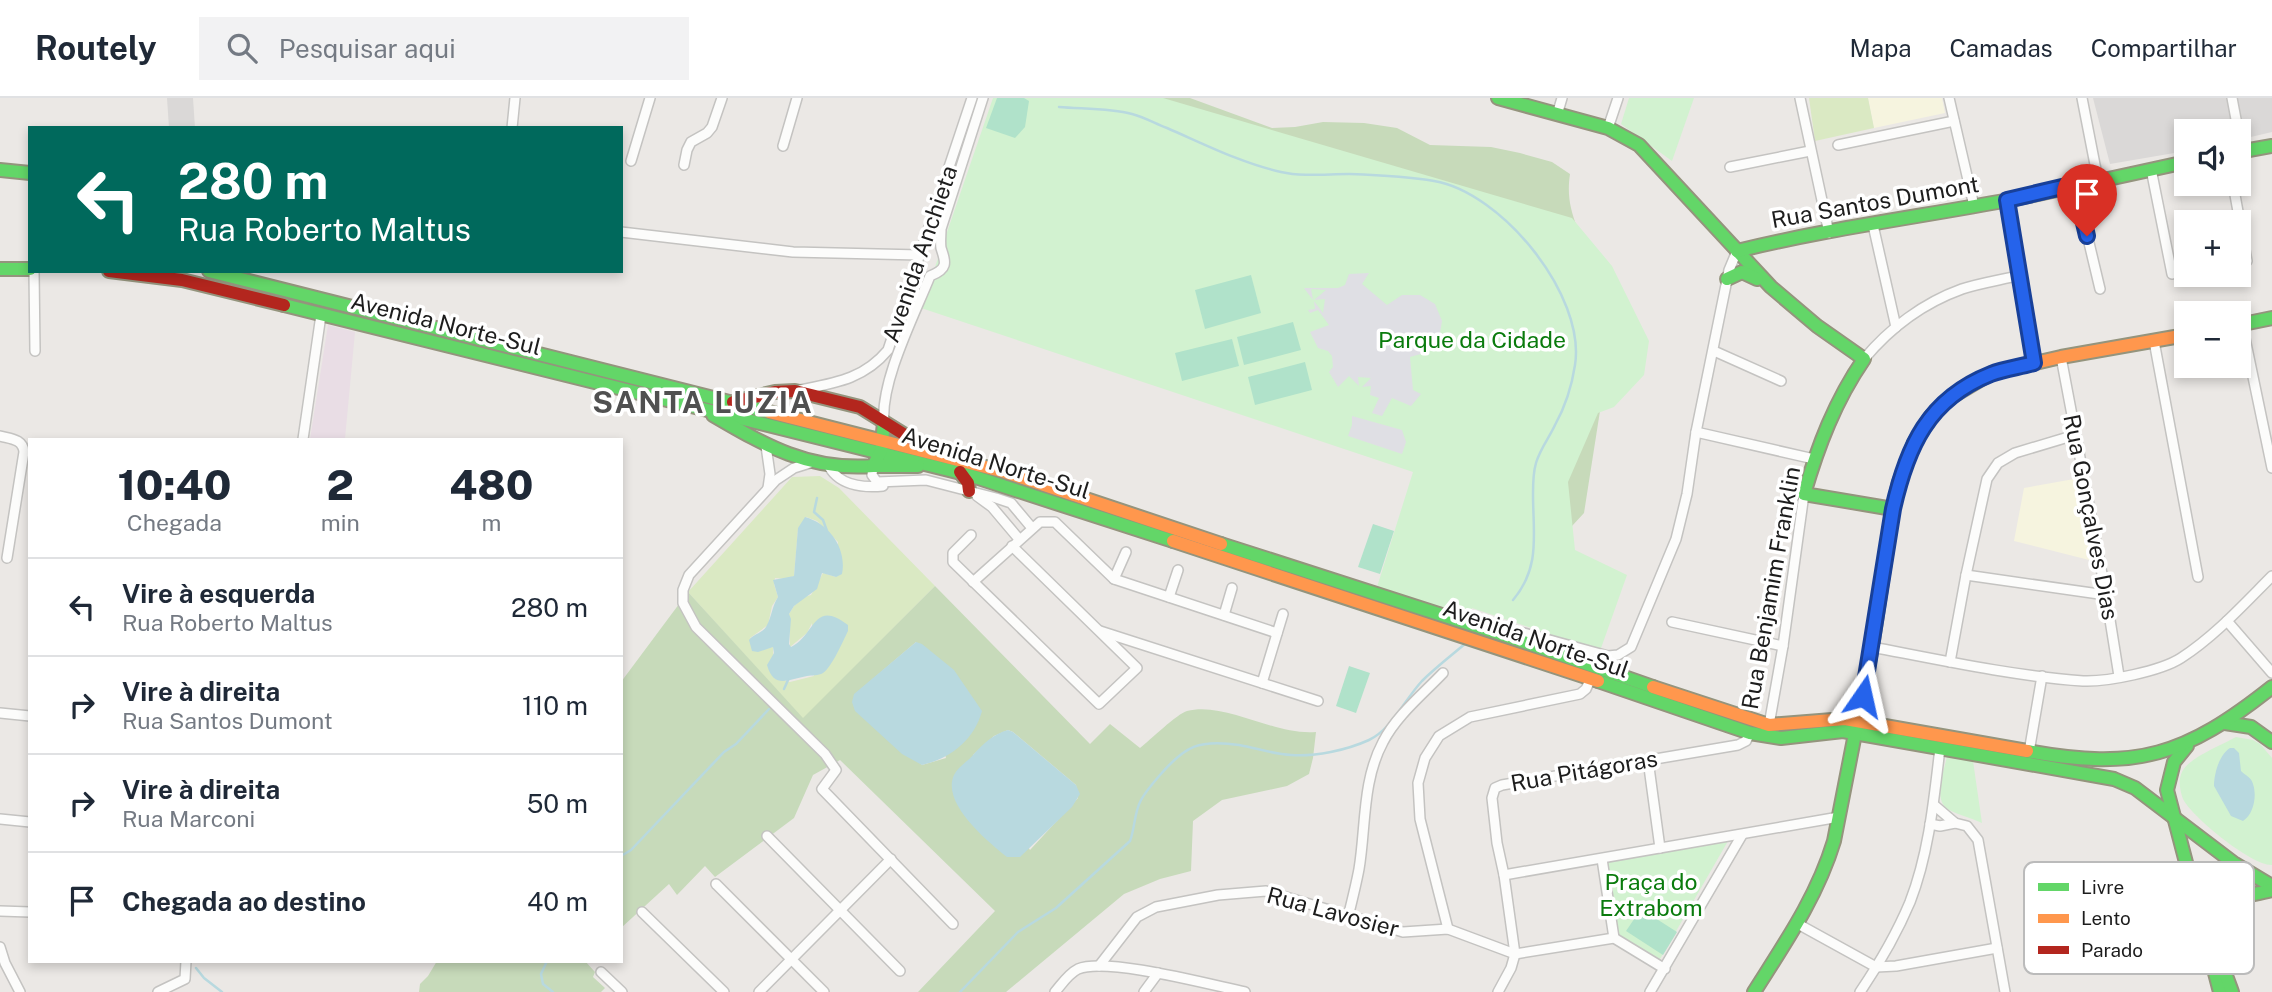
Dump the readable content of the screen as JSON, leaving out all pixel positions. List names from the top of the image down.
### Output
{
  "streets": {
    "main road": ["Rua Santos Dumont", "Avenida Norte-Sul", "Rua Benjamim Franklin"],
    "street": [
      "Avenida Anchieta",
      "Rua Gonçalves Dias",
      "Rua Pitágoras",
      "Rua Lavosier"
    ]
  },
  "crossings": [
    ["Avenida Norte-Sul", "Rua Benjamim Franklin"],
    ["Avenida Norte-Sul", "Rua Pitágoras"],
    ["Rua Pitágoras", "Rua Lavosier"]
  ],
  "districts": ["SANTA LUZIA"],
  "parks": ["Parque da Cidade", "Praça do Extrabom"],
  "legend": ["Livre", "Lento", "Parado"],
  "page": {
    "header": "Routely",
    "search": "Pesquisar aqui",
    "nav": ["Mapa", "Camadas", "Compartilhar"],
    "map_buttons": ["+", "−"],
    "turn": ["280 m", "Rua Roberto Maltus"],
    "eta": [
      "10:40",
      "Chegada",
      "2",
      "min",
      "480",
      "m"
    ],
    "list": [
      {
        "name": "Vire à esquerda",
        "note": "Rua Roberto Maltus",
        "value": "280 m"
      },
      {
        "name": "Vire à direita",
        "note": "Rua Santos Dumont",
        "value": "110 m"
      },
      {
        "name": "Vire à direita",
        "note": "Rua Marconi",
        "value": "50 m"
      },
      {
        "name": "Chegada ao destino",
        "value": "40 m"
      }
    ]
  }
}
